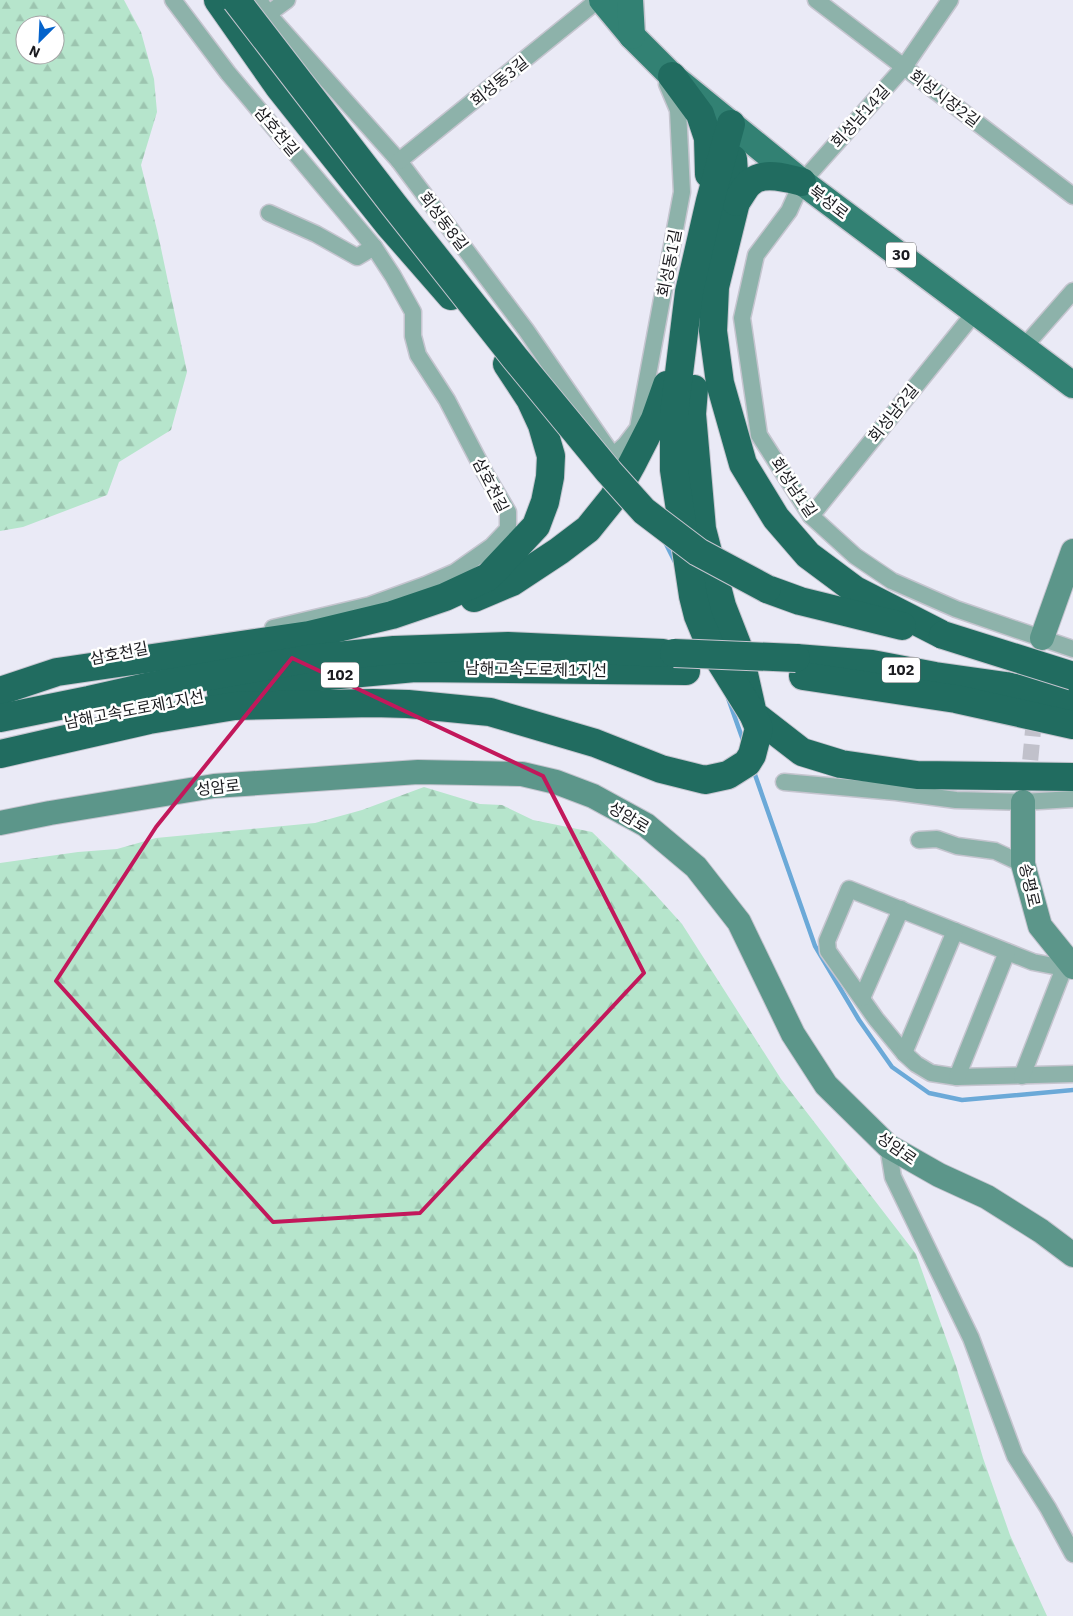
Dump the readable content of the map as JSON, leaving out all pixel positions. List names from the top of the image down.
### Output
{
  "streets": {
    "highway": ["남해고속도로제1지선", "102"],
    "main road": [
      "북성로",
      "30",
      "성암로",
      "송평로"
    ],
    "street": [
      "회성동3길",
      "회성시장2길",
      "회성남14길",
      "삼호천길",
      "회성동8길",
      "회성동1길",
      "회성남2길",
      "회성남1길"
    ]
  },
  "crossings": [
    ["회성동3길", "회성동8길"],
    ["회성시장2길", "회성남14길"],
    ["회성남14길", "북성로"],
    ["회성남14길", "회성남1길"],
    ["북성로", "회성동1길"],
    ["북성로", "회성남2길"],
    ["북성로", "회성남1길"],
    ["회성동8길", "회성동1길"],
    ["회성남2길", "회성남1길"]
  ],
  "north": "bottom left"
}
